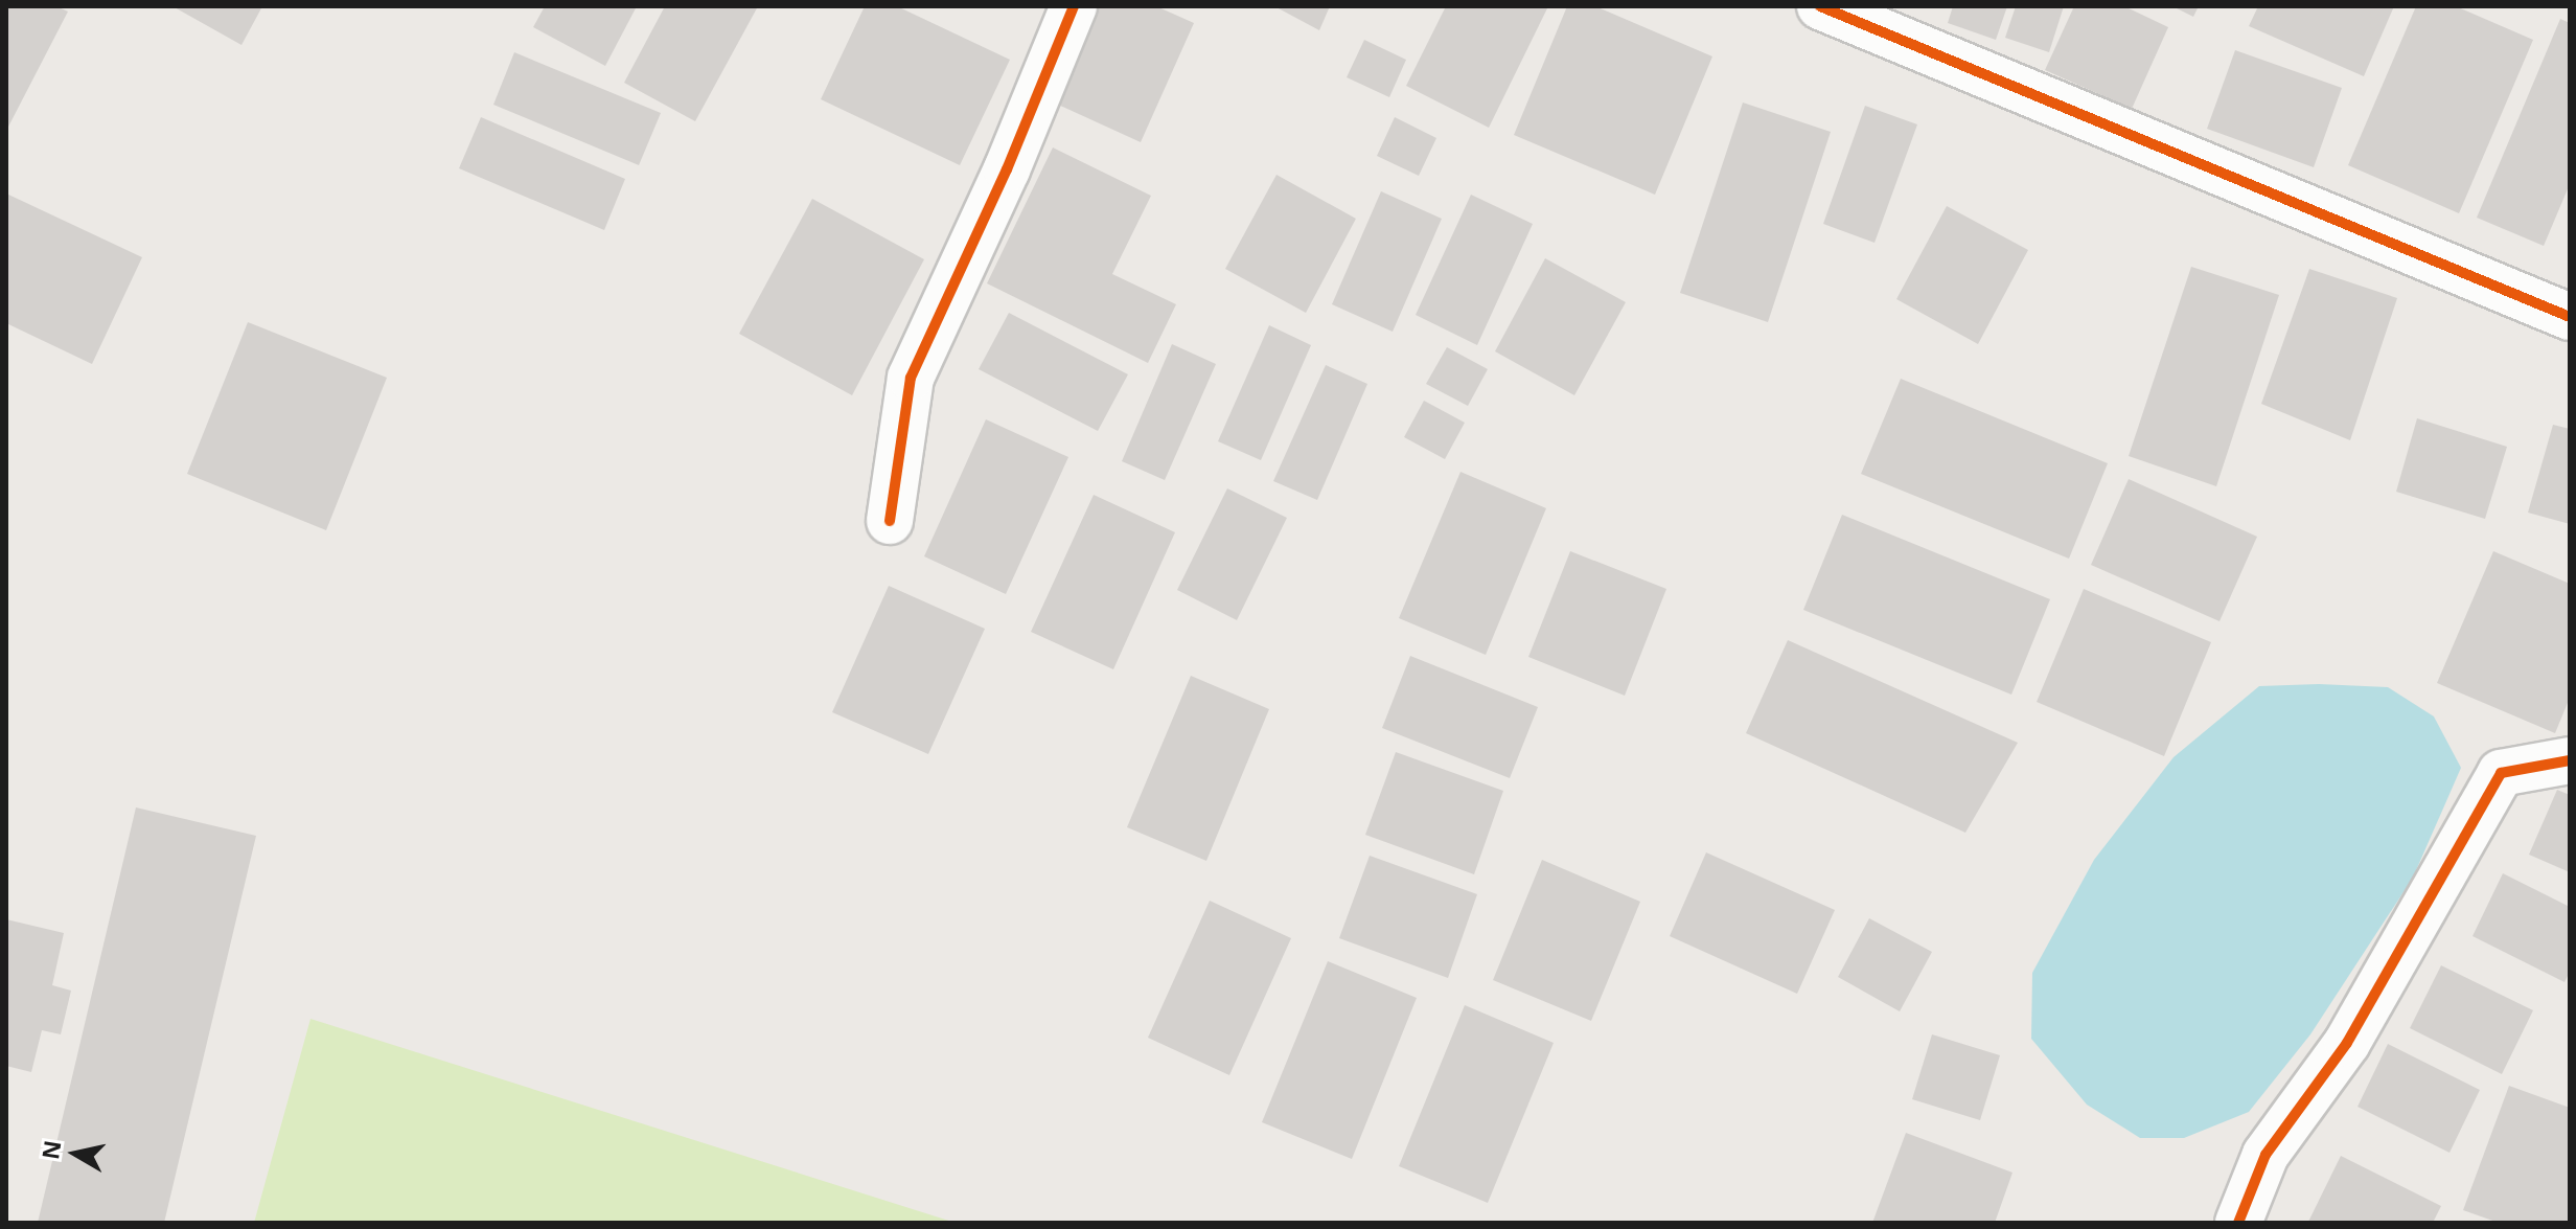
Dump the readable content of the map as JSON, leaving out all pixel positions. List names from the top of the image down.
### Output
{
  "north": "left"
}
